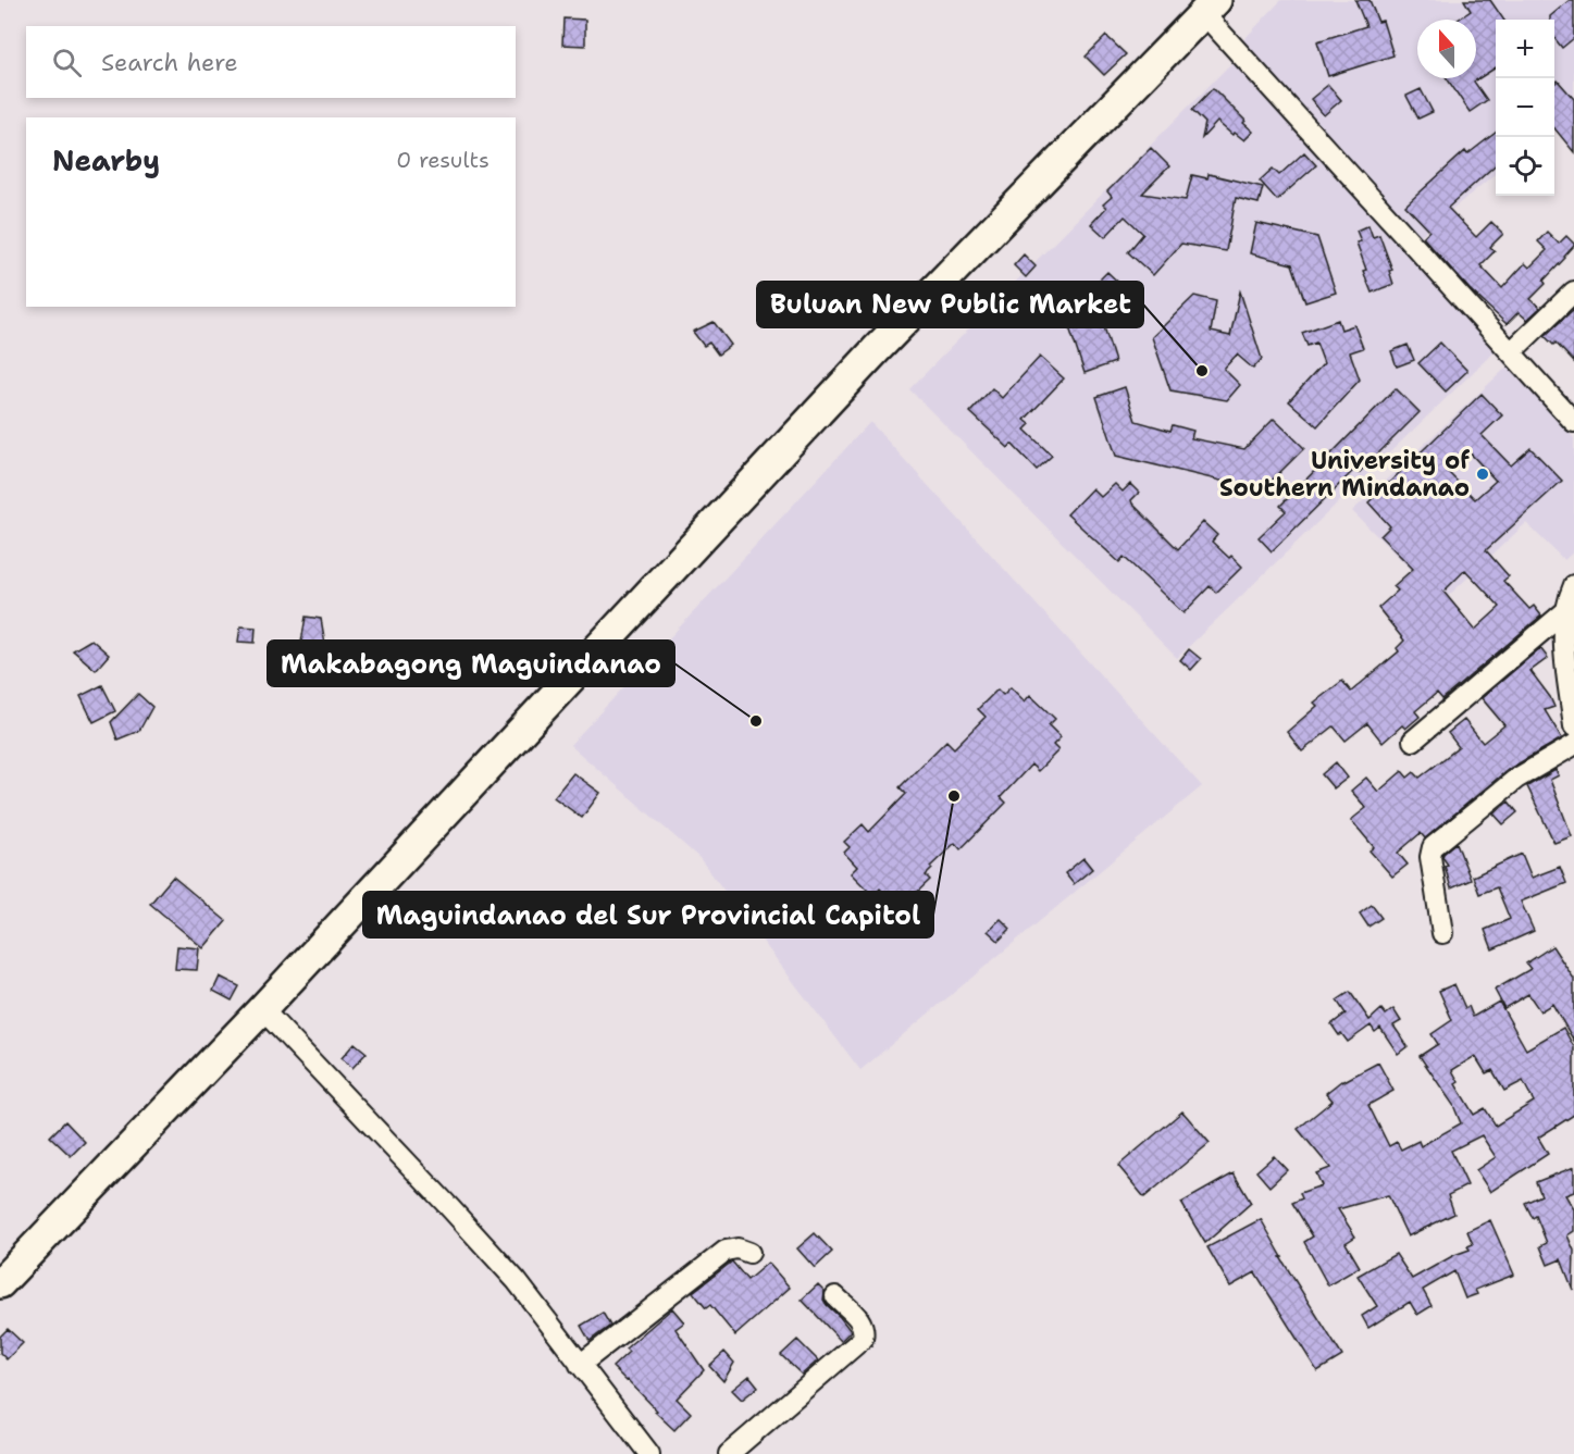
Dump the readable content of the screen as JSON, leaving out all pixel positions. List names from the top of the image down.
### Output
{
  "places": [
    "Buluan New Public Market",
    "University of Southern Mindanao",
    "Makabagong Maguindanao",
    "Maguindanao del Sur Provincial Capitol"
  ],
  "north": "top",
  "page": {
    "map_buttons": ["+", "−"],
    "search": "Search here",
    "heading": ["Nearby", "0 results"]
  }
}
